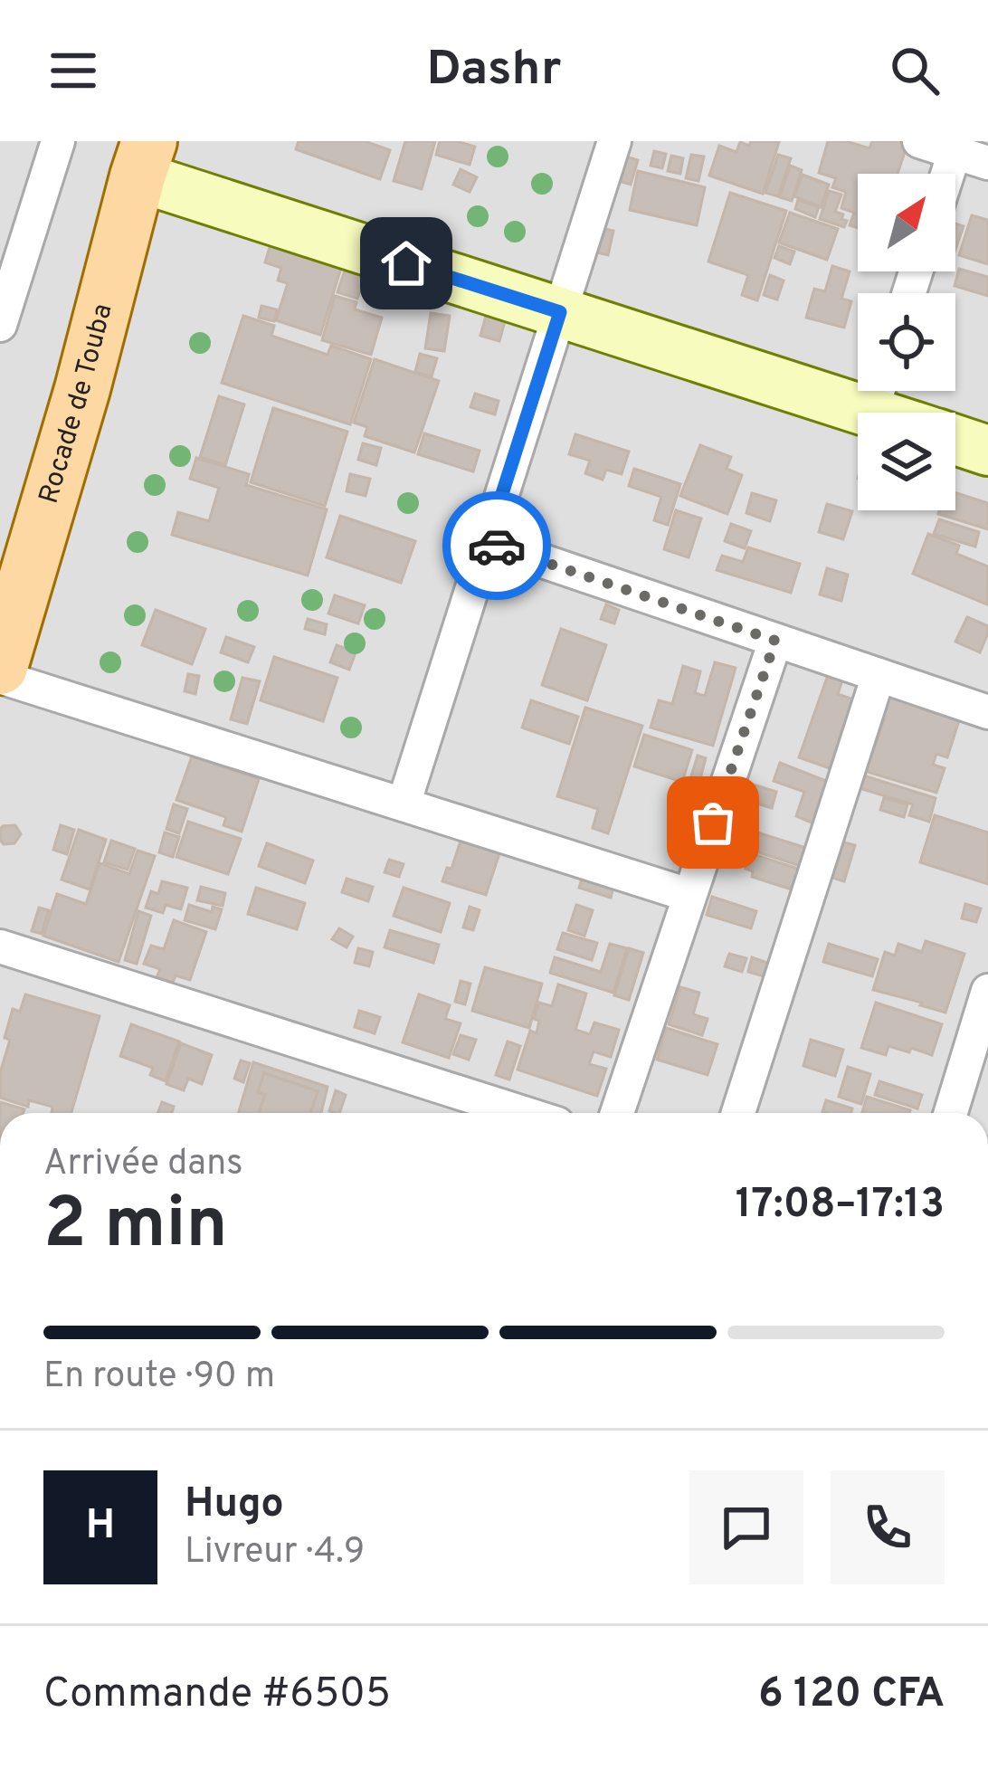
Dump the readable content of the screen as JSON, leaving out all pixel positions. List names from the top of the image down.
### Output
{
  "streets": {
    "main road": ["Rocade de Touba"]
  },
  "north": "top right",
  "page": {
    "header": "Dashr",
    "heading": ["2 min", "Arrivée dans", "17:08–17:13"],
    "panel": [
      "Hugo",
      "Livreur · 4.9",
      "Commande #6505",
      "6 120 CFA"
    ],
    "bar": "En route · 90 m",
    "round": "H"
  }
}
